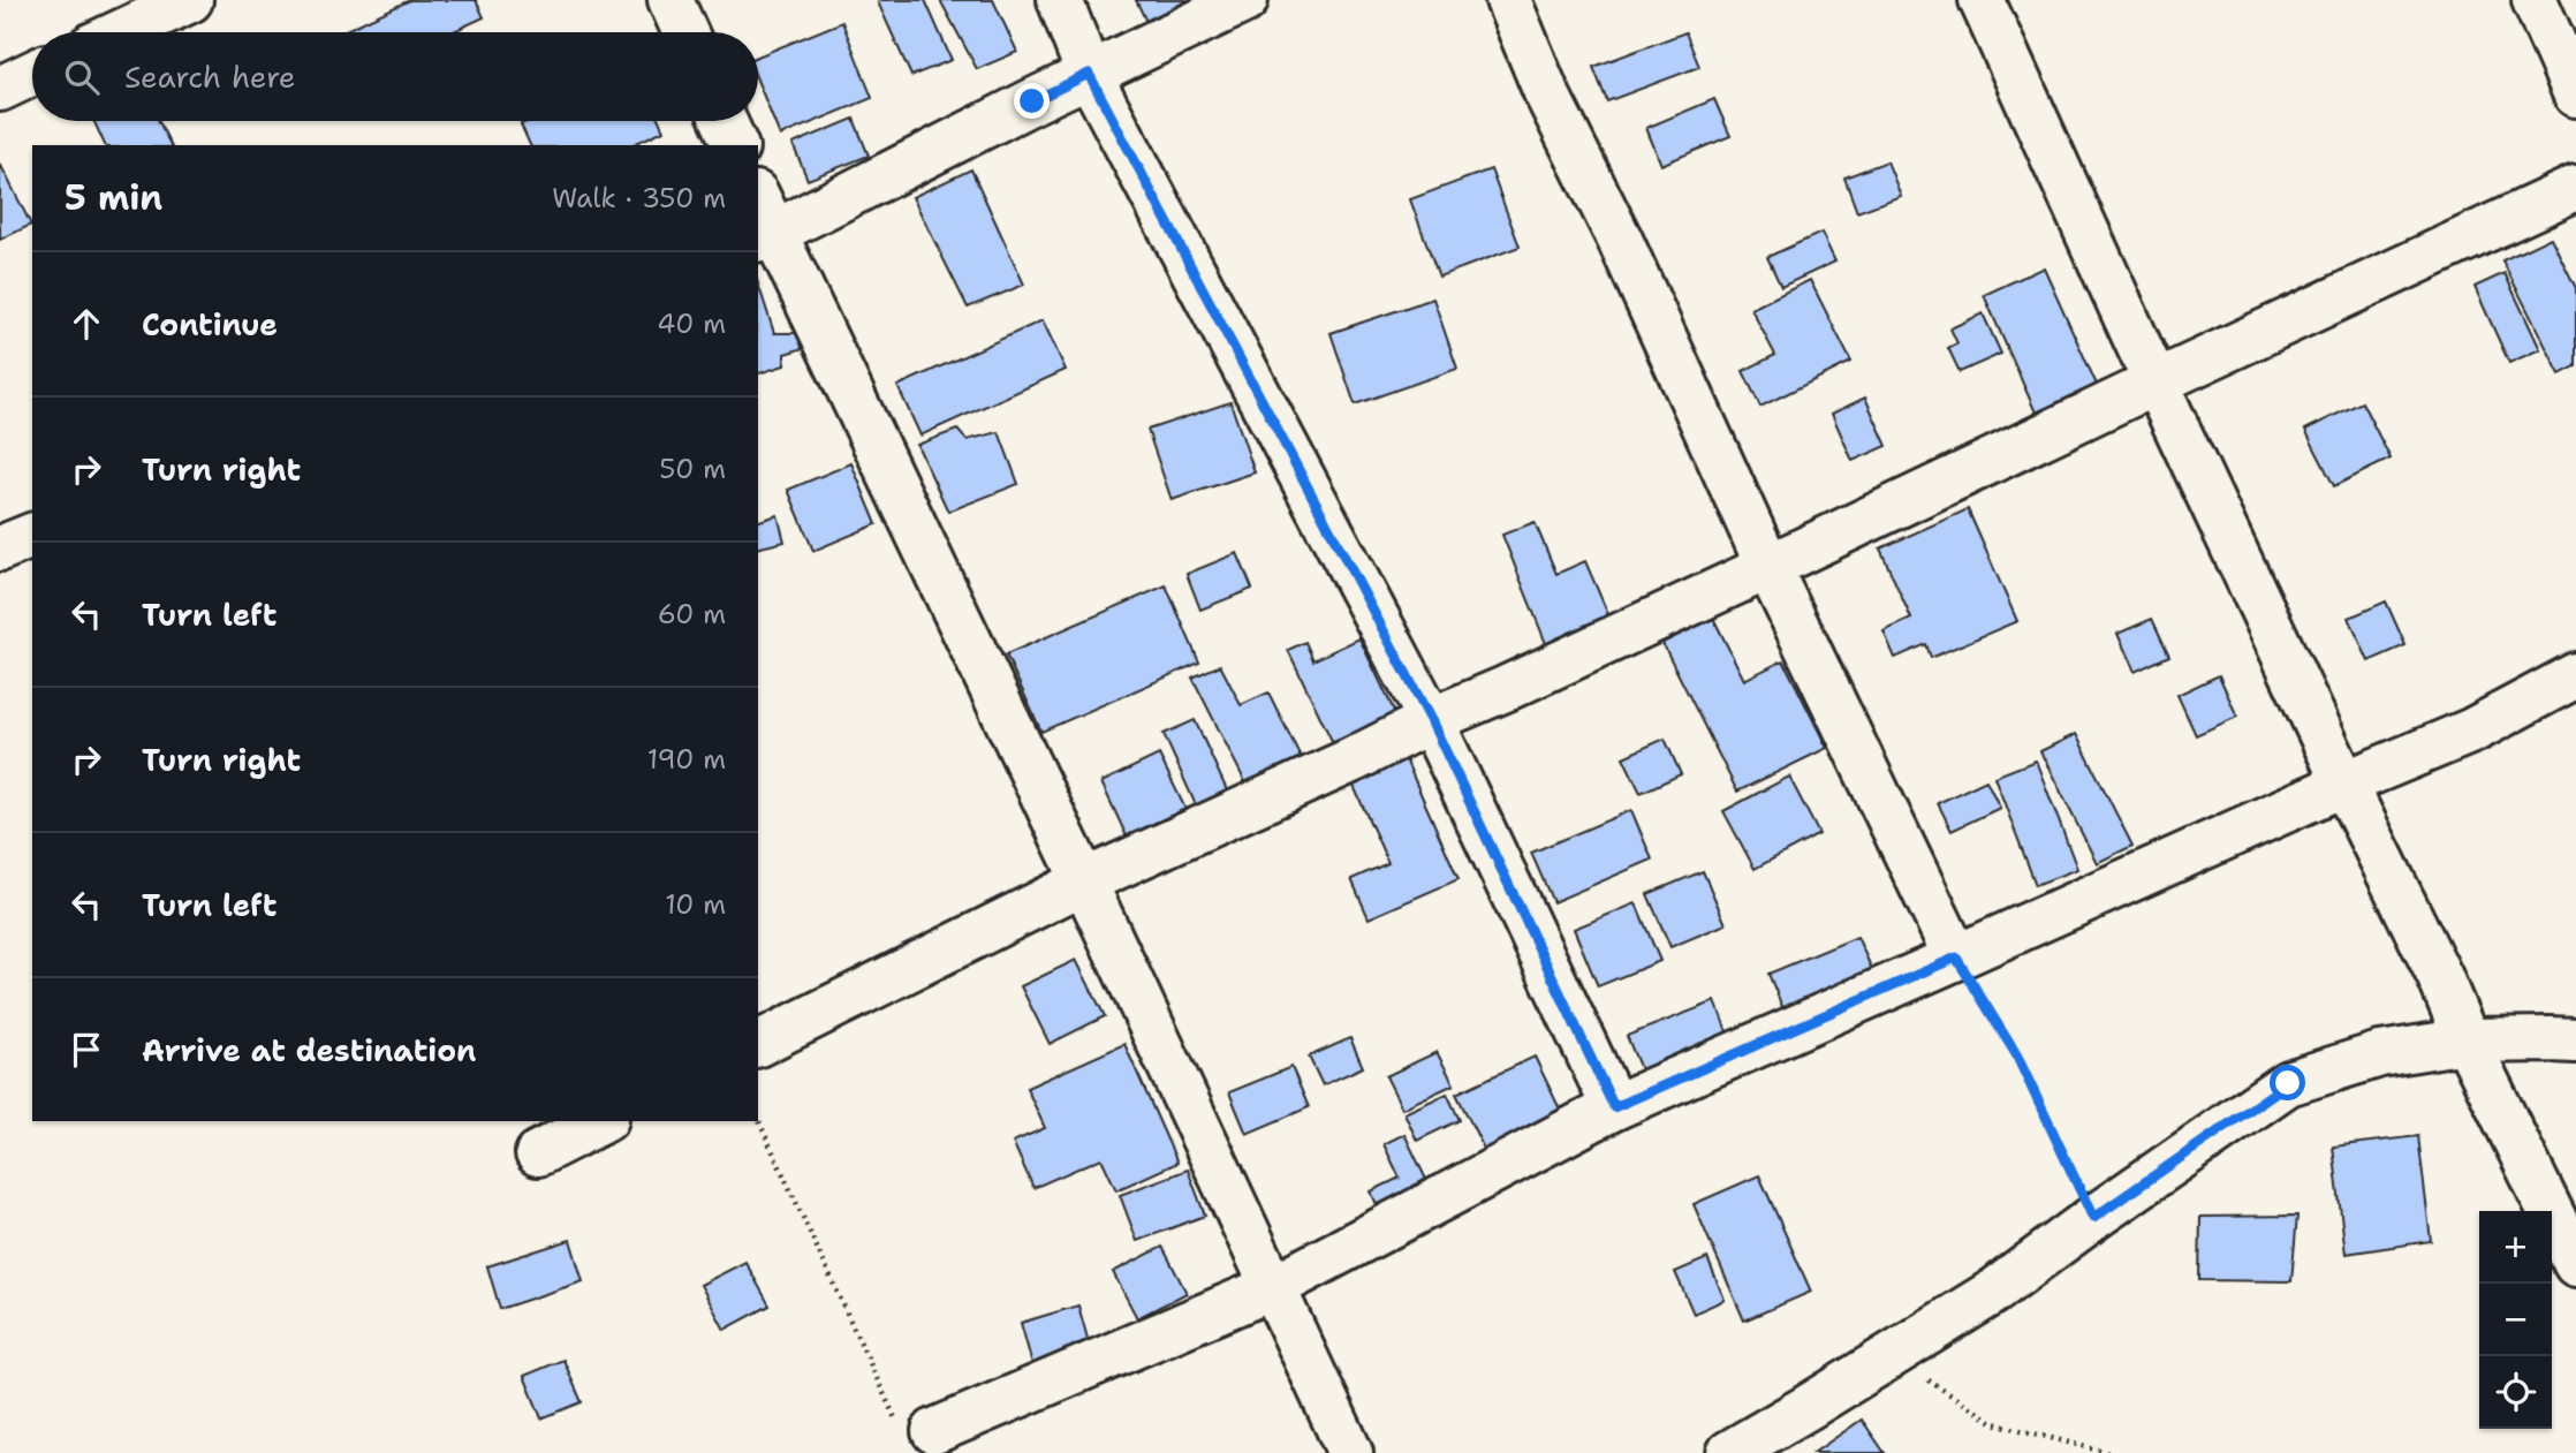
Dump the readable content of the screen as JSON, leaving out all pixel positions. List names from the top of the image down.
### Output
{
  "page": {
    "search": "Search here",
    "heading": ["5 min", "Walk · 350 m"],
    "list": [
      ["Continue", "40 m"],
      ["Turn right", "50 m"],
      ["Turn left", "60 m"],
      ["Turn right", "190 m"],
      ["Turn left", "10 m"],
      "Arrive at destination"
    ],
    "map_buttons": ["+", "−"]
  }
}
